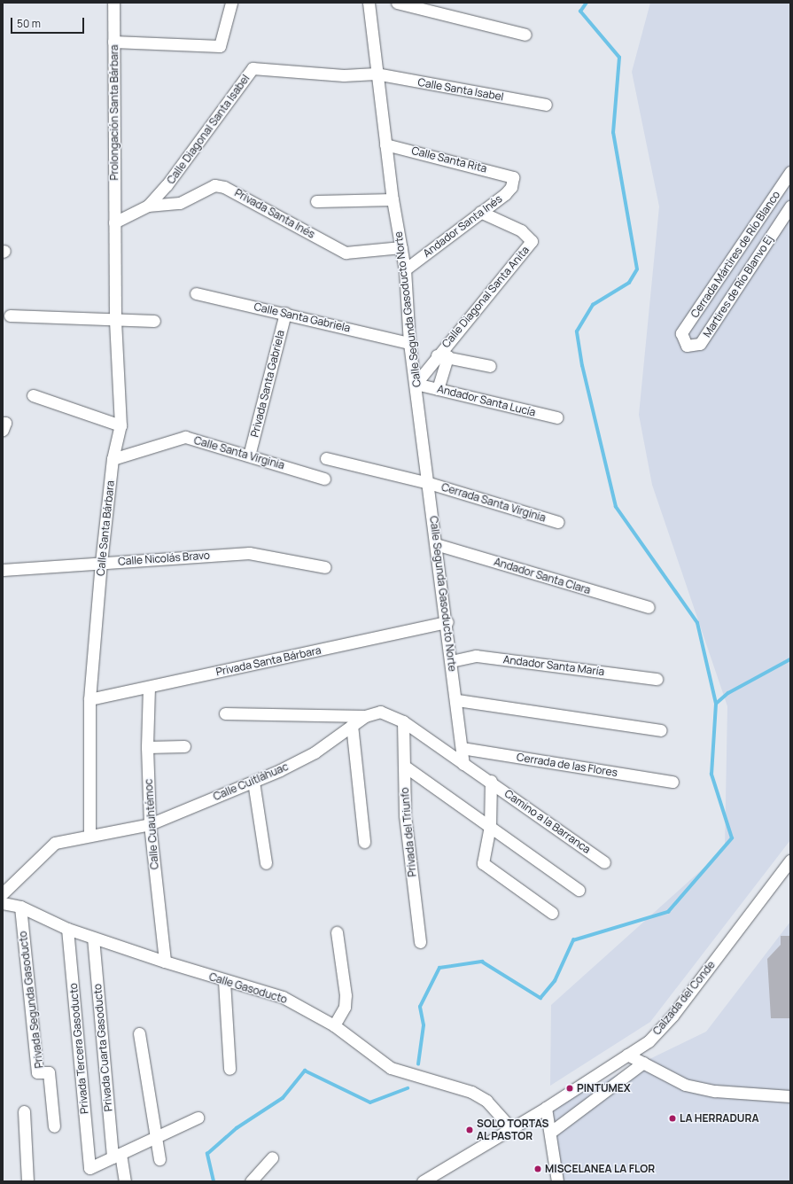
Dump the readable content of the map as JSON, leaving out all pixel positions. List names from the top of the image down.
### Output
{
  "streets": {
    "street": [
      "Calle Santa Isabel",
      "Prolongación Santa Bárbara",
      "Calle Diagonal Santa Isabel",
      "Calle Santa Rita",
      "Privada Santa Inés",
      "Andador Santa Inés",
      "Cerrada Mártires de Río Blanco",
      "Martires de Río Blanvo Ej",
      "Calle Diagonal Santa Anita",
      "Calle Segunda Gasoducto Norte",
      "Calle Santa Gabriela",
      "Privada Santa Gabriela",
      "Andador Santa Lucía",
      "Calle Santa Virginia",
      "Cerrada Santa Virginia",
      "Calle Santa Bárbara",
      "Calle Nicolás Bravo",
      "Andador Santa Clara",
      "Privada Santa Bárbara",
      "Andador Santa María",
      "Cerrada de las Flores",
      "Calle Cuitláhuac",
      "Camino a la Barranca",
      "Calle Cuauhtémoc",
      "Privada del Triunfo",
      "Calle Gasoducto",
      "Calzada del Conde",
      "Privada Segunda Gasoducto",
      "Privada Cuarta Gasoducto",
      "Privada Tercera Gasoducto"
    ]
  },
  "crossings": [
    ["Calle Santa Isabel", "Calle Diagonal Santa Isabel"],
    ["Calle Santa Isabel", "Calle Segunda Gasoducto Norte"],
    ["Prolongación Santa Bárbara", "Calle Diagonal Santa Isabel"],
    ["Prolongación Santa Bárbara", "Calle Santa Bárbara"],
    ["Calle Diagonal Santa Isabel", "Privada Santa Inés"],
    ["Calle Diagonal Santa Isabel", "Calle Segunda Gasoducto Norte"],
    ["Calle Diagonal Santa Isabel", "Calle Santa Bárbara"],
    ["Calle Santa Rita", "Andador Santa Inés"],
    ["Calle Santa Rita", "Calle Segunda Gasoducto Norte"],
    ["Privada Santa Inés", "Calle Segunda Gasoducto Norte"],
    ["Andador Santa Inés", "Calle Diagonal Santa Anita"],
    ["Andador Santa Inés", "Calle Segunda Gasoducto Norte"],
    ["Cerrada Mártires de Río Blanco", "Martires de Río Blanvo Ej"],
    ["Calle Diagonal Santa Anita", "Calle Segunda Gasoducto Norte"],
    ["Calle Diagonal Santa Anita", "Andador Santa Lucía"],
    ["Calle Segunda Gasoducto Norte", "Calle Santa Gabriela"],
    ["Calle Segunda Gasoducto Norte", "Andador Santa Lucía"],
    ["Calle Segunda Gasoducto Norte", "Cerrada Santa Virginia"],
    ["Calle Segunda Gasoducto Norte", "Andador Santa Clara"],
    ["Calle Segunda Gasoducto Norte", "Privada Santa Bárbara"],
    ["Calle Segunda Gasoducto Norte", "Andador Santa María"],
    ["Calle Segunda Gasoducto Norte", "Cerrada de las Flores"],
    ["Calle Segunda Gasoducto Norte", "Calle Cuitláhuac"],
    ["Calle Santa Gabriela", "Privada Santa Gabriela"],
    ["Privada Santa Gabriela", "Calle Santa Virginia"],
    ["Calle Santa Virginia", "Calle Santa Bárbara"],
    ["Calle Santa Bárbara", "Calle Nicolás Bravo"],
    ["Calle Santa Bárbara", "Privada Santa Bárbara"],
    ["Calle Santa Bárbara", "Calle Cuitláhuac"],
    ["Privada Santa Bárbara", "Calle Cuauhtémoc"],
    ["Calle Cuitláhuac", "Camino a la Barranca"],
    ["Calle Cuitláhuac", "Calle Cuauhtémoc"],
    ["Calle Cuitláhuac", "Privada del Triunfo"],
    ["Calle Cuauhtémoc", "Calle Gasoducto"],
    ["Calle Gasoducto", "Calzada del Conde"],
    ["Calle Gasoducto", "Privada Segunda Gasoducto"],
    ["Calle Gasoducto", "Privada Cuarta Gasoducto"],
    ["Calle Gasoducto", "Privada Tercera Gasoducto"],
    ["Privada Cuarta Gasoducto", "Privada Tercera Gasoducto"]
  ],
  "places": [
    "PINTUMEX",
    "LA HERRADURA",
    "SOLO TORTAS AL PASTOR",
    "MISCELANEA LA FLOR"
  ],
  "scale_bar": "50 m"
}
